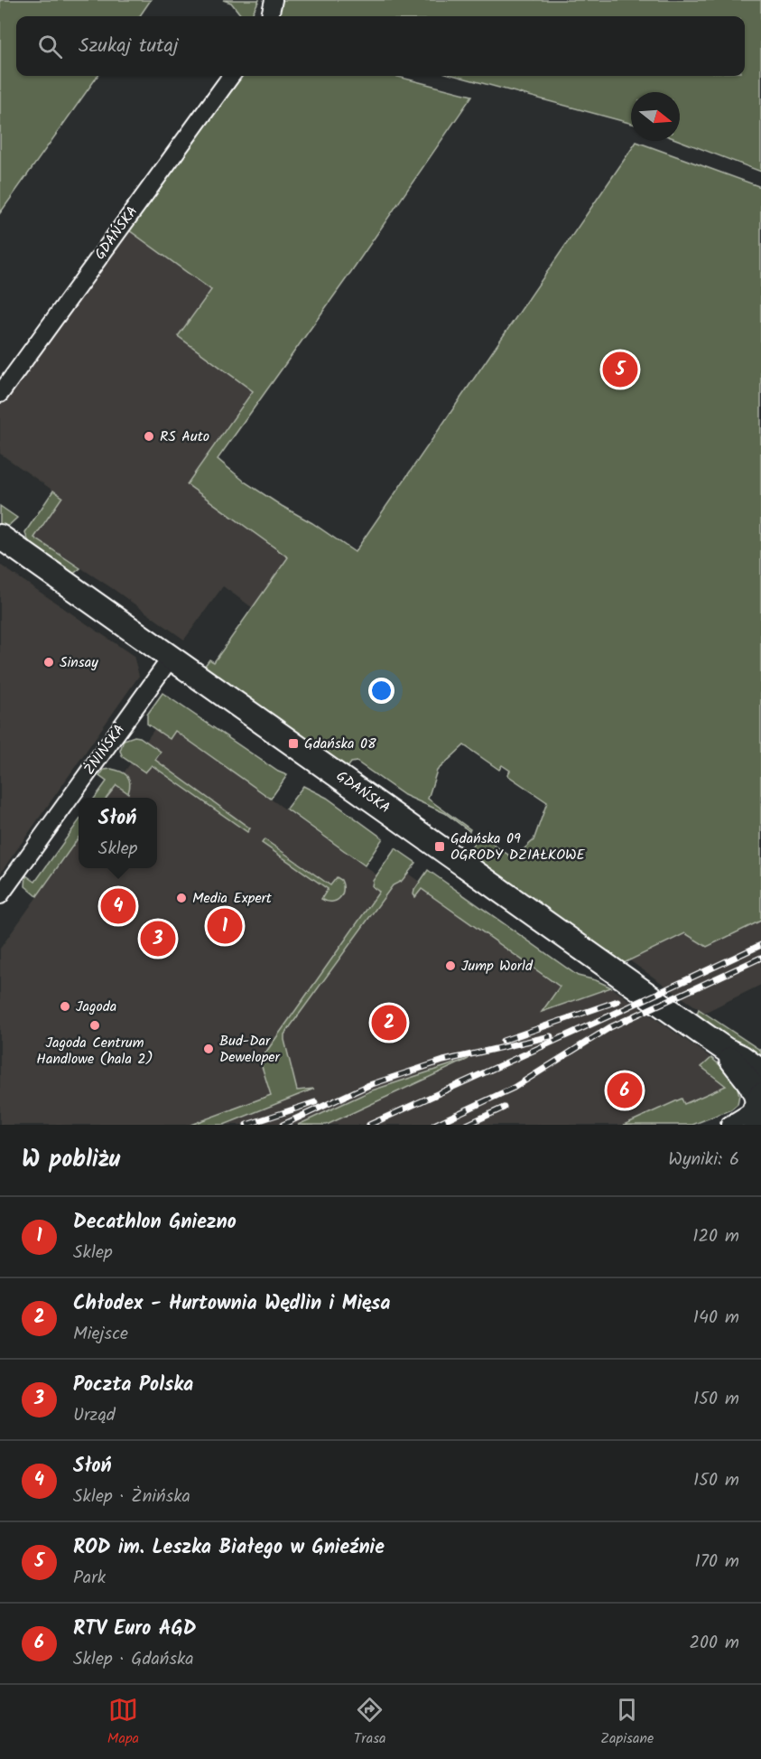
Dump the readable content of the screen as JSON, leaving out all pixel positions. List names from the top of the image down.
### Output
{
  "streets": {
    "street": ["GDAŃSKA", "ŻNIŃSKA"]
  },
  "crossings": [
    ["GDAŃSKA", "ŻNIŃSKA"]
  ],
  "places": {
    "other": [
      "RS Auto",
      "Sinsay",
      "Media Expert",
      "Jump World",
      "Jagoda",
      "Jagoda Centrum Handlowe (hala 2)",
      "Bud-Dar Deweloper"
    ],
    "transit": ["Gdańska 08", "Gdańska 09 OGRODY DZIAŁKOWE"]
  },
  "north": "right",
  "page": {
    "search": "Szukaj tutaj",
    "pins": [
      "5",
      "4",
      "1",
      "3",
      "2",
      "6"
    ],
    "popup": ["Słoń", "Sklep"],
    "heading": ["W pobliżu", "Wyniki: 6"],
    "list": [
      {
        "mark": "1",
        "name": "Decathlon Gniezno",
        "note": "Sklep",
        "value": "120 m"
      },
      {
        "mark": "2",
        "name": "Chłodex - Hurtownia Wędlin i Mięsa",
        "note": "Miejsce",
        "value": "140 m"
      },
      {
        "mark": "3",
        "name": "Poczta Polska",
        "note": "Urząd",
        "value": "150 m"
      },
      {
        "mark": "4",
        "name": "Słoń",
        "note": "Sklep · Żnińska",
        "value": "150 m"
      },
      {
        "mark": "5",
        "name": "ROD im. Leszka Białego w Gnieźnie",
        "note": "Park",
        "value": "170 m"
      },
      {
        "mark": "6",
        "name": "RTV Euro AGD",
        "note": "Sklep · Gdańska",
        "value": "200 m"
      }
    ],
    "nav": ["Mapa", "Trasa", "Zapisane"]
  }
}
